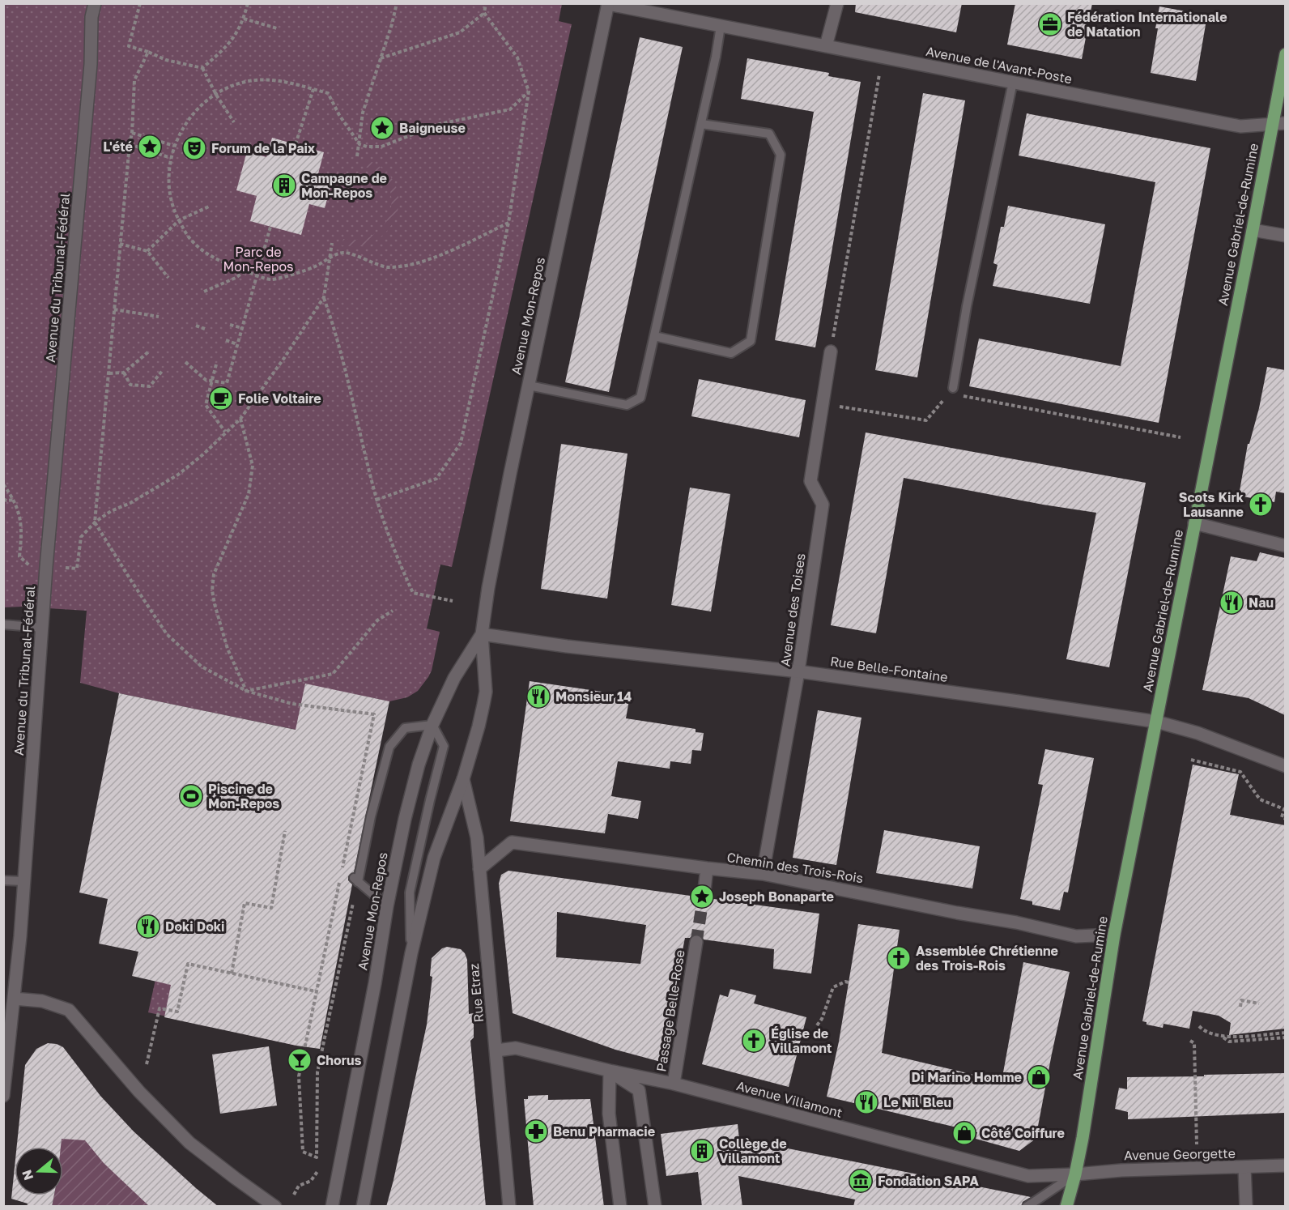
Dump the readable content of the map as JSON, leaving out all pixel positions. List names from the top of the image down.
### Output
{
  "streets": {
    "main road": ["Avenue Gabriel-de-Rumine"],
    "street": [
      "Avenue de l'Avant-Poste",
      "Avenue du Tribunal-Fédéral",
      "Avenue Mon-Repos",
      "Avenue des Toises",
      "Rue Belle-Fontaine",
      "Chemin des Trois-Rois",
      "Rue Etraz",
      "Passage Belle-Rose",
      "Avenue Villamont",
      "Avenue Georgette"
    ]
  },
  "crossings": [
    ["Avenue de l'Avant-Poste", "Avenue Gabriel-de-Rumine"],
    ["Avenue de l'Avant-Poste", "Avenue Mon-Repos"],
    ["Avenue Gabriel-de-Rumine", "Rue Belle-Fontaine"],
    ["Avenue Gabriel-de-Rumine", "Chemin des Trois-Rois"],
    ["Avenue Gabriel-de-Rumine", "Avenue Villamont"],
    ["Avenue Gabriel-de-Rumine", "Avenue Georgette"],
    ["Avenue Mon-Repos", "Rue Belle-Fontaine"],
    ["Avenue Mon-Repos", "Rue Etraz"],
    ["Avenue des Toises", "Rue Belle-Fontaine"],
    ["Avenue des Toises", "Chemin des Trois-Rois"],
    ["Chemin des Trois-Rois", "Rue Etraz"],
    ["Rue Etraz", "Avenue Villamont"],
    ["Passage Belle-Rose", "Avenue Villamont"],
    ["Avenue Villamont", "Avenue Georgette"]
  ],
  "parks": ["Parc de Mon-Repos"],
  "places": {
    "office": ["Fédération Internationale de Natation"],
    "place": ["Baigneuse", "L'été", "Joseph Bonaparte"],
    "theatre": ["Forum de la Paix"],
    "building": ["Campagne de Mon-Repos", "Collège de Villamont"],
    "cafe": ["Folie Voltaire"],
    "church": ["Scots Kirk Lausanne", "Assemblée Chrétienne des Trois-Rois", "Église de Villamont"],
    "restaurant": [
      "Nau",
      "Monsieur 14",
      "Doki Doki",
      "Le Nil Bleu"
    ],
    "sports": ["Piscine de Mon-Repos"],
    "bar": ["Chorus"],
    "shop": ["Di Marino Homme", "Côté Coiffure"],
    "pharmacy": ["Benu Pharmacie"],
    "museum": ["Fondation SAPA"]
  },
  "north": "left"
}
